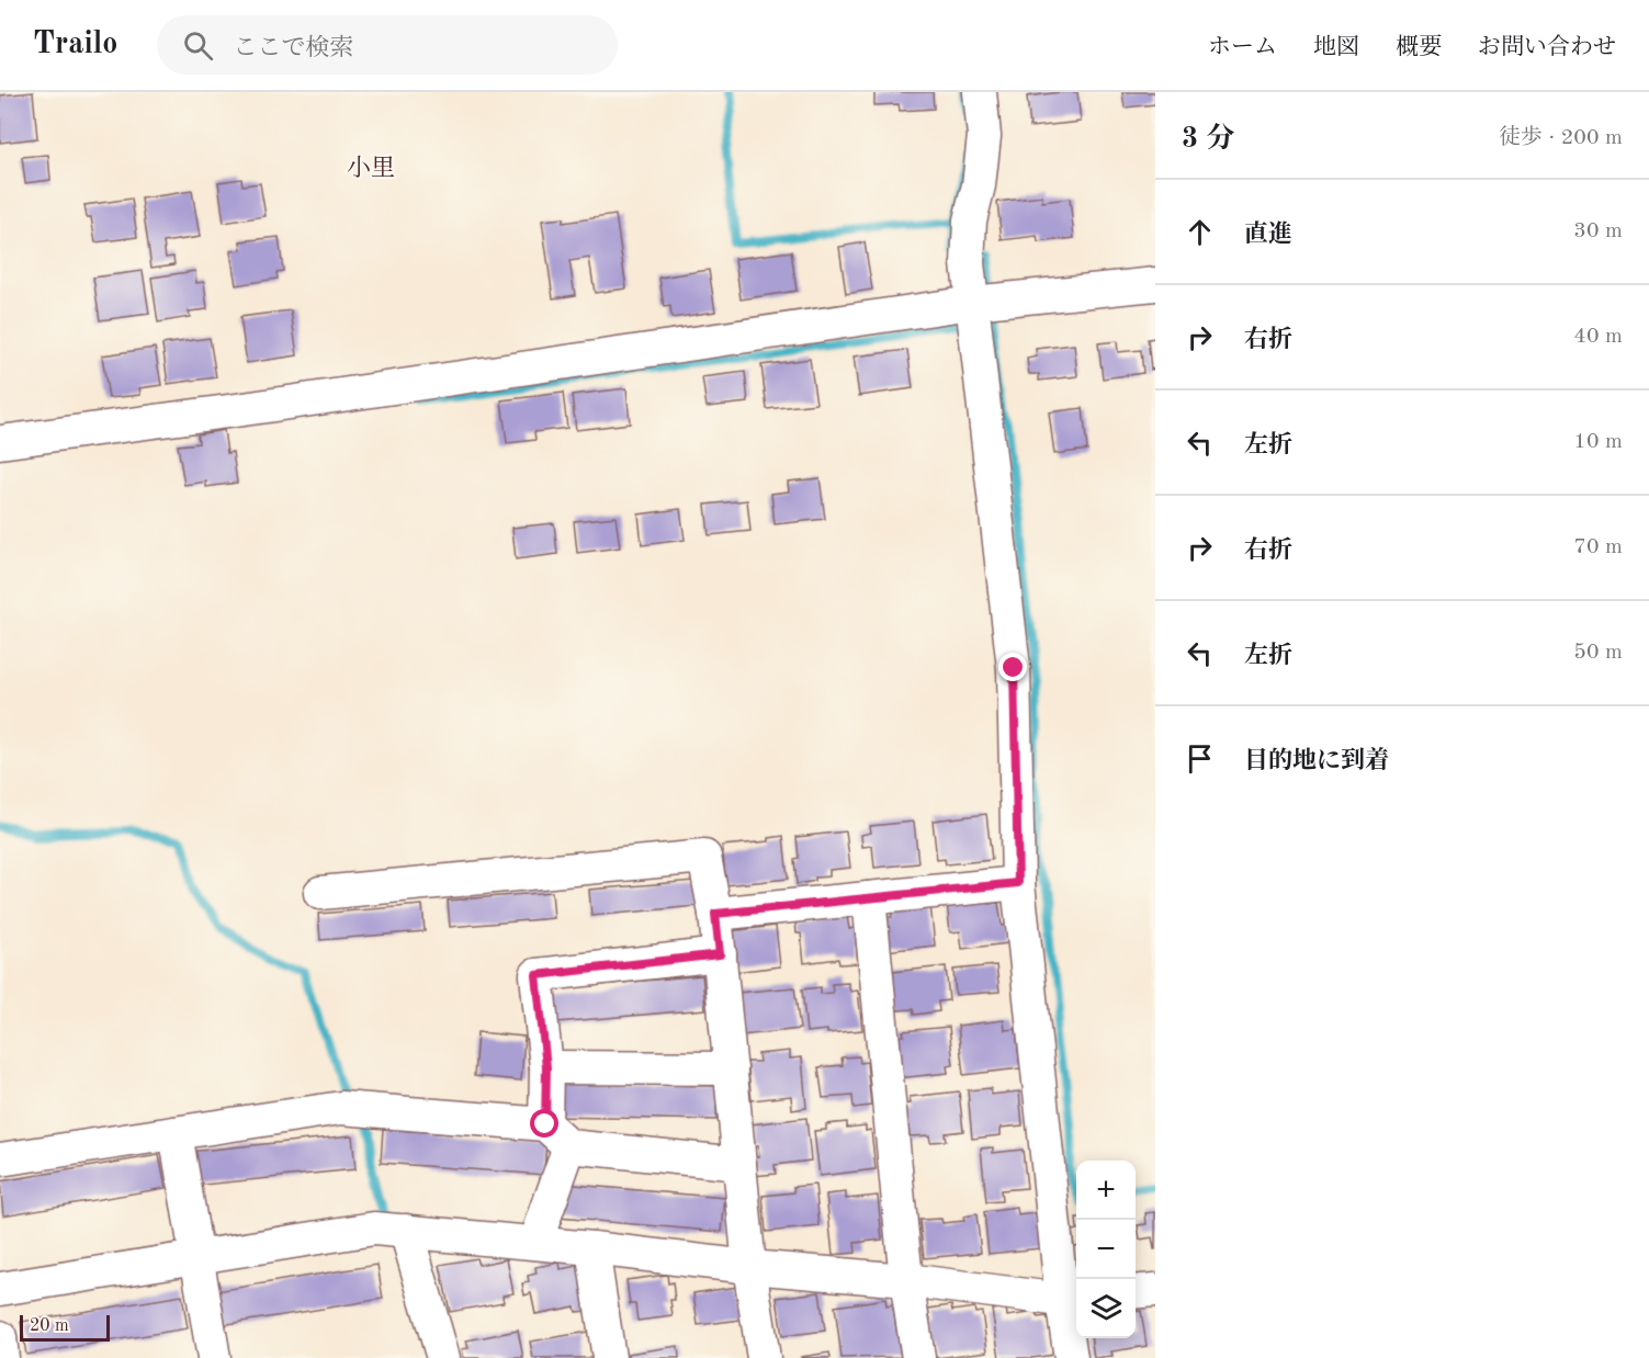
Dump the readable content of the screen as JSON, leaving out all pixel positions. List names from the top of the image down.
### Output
{
  "districts": ["小里"],
  "scale_bar": "20 m",
  "page": {
    "header": "Trailo",
    "search": "ここで検索",
    "nav": [
      "ホーム",
      "地図",
      "概要",
      "お問い合わせ"
    ],
    "heading": ["3 分", "徒歩 · 200 m"],
    "list": [
      ["直進", "30 m"],
      ["右折", "40 m"],
      ["左折", "10 m"],
      ["右折", "70 m"],
      ["左折", "50 m"],
      "目的地に到着"
    ],
    "map_buttons": ["+", "−"],
    "scale": "20 m"
  }
}
